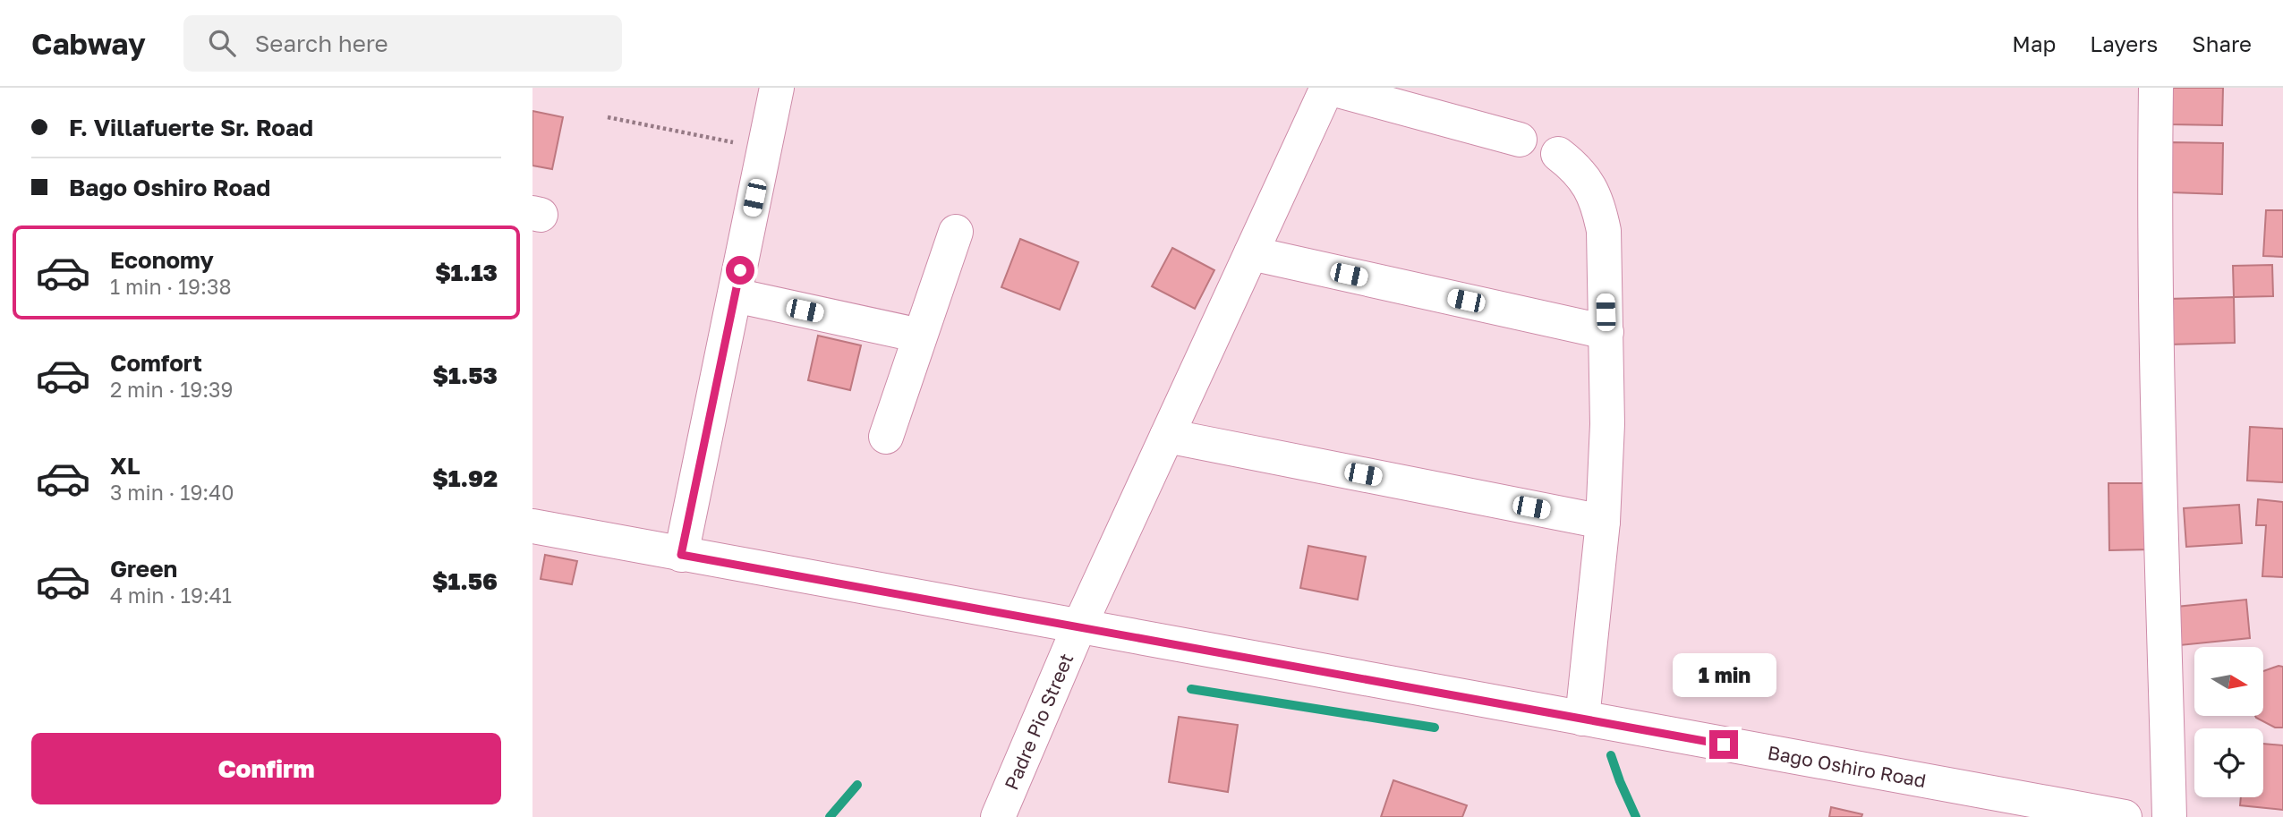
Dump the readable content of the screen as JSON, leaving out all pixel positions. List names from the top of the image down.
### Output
{
  "streets": {
    "street": ["Padre Pio Street", "Bago Oshiro Road"]
  },
  "crossings": [
    ["Padre Pio Street", "Bago Oshiro Road"]
  ],
  "north": "right",
  "page": {
    "header": "Cabway",
    "search": "Search here",
    "nav": ["Map", "Layers", "Share"],
    "banner": ["F. Villafuerte Sr. Road", "Bago Oshiro Road"],
    "list": [
      {
        "name": "Economy",
        "note": "1 min · 19:38",
        "value": "$1.13"
      },
      {
        "name": "Comfort",
        "note": "2 min · 19:39",
        "value": "$1.53"
      },
      {
        "name": "XL",
        "note": "3 min · 19:40",
        "value": "$1.92"
      },
      {
        "name": "Green",
        "note": "4 min · 19:41",
        "value": "$1.56"
      }
    ],
    "bubble": "1 min",
    "buttons": "Confirm"
  }
}
